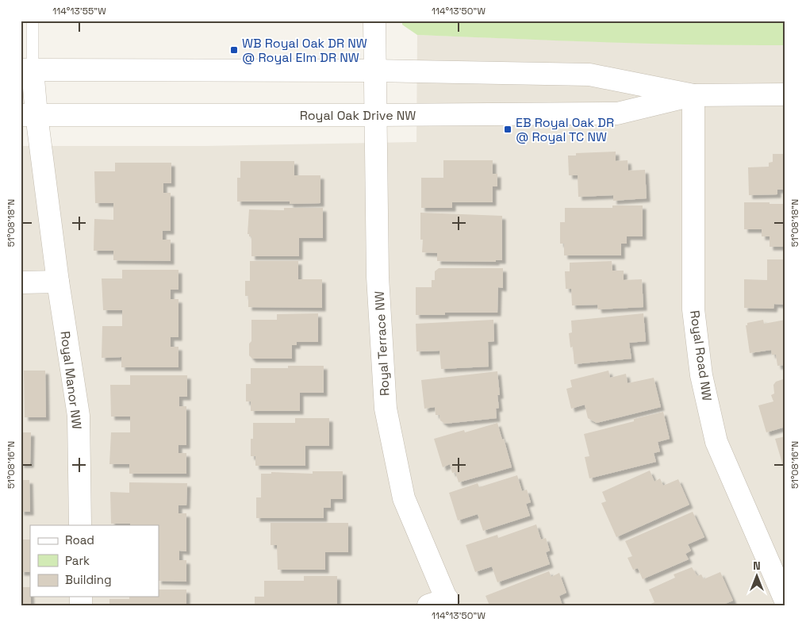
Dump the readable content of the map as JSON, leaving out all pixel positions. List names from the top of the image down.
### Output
{
  "streets": {
    "street": [
      "Royal Oak Drive NW",
      "Royal Terrace NW",
      "Royal Road NW",
      "Royal Manor NW"
    ]
  },
  "crossings": [
    ["Royal Oak Drive NW", "Royal Terrace NW"],
    ["Royal Oak Drive NW", "Royal Road NW"],
    ["Royal Oak Drive NW", "Royal Manor NW"]
  ],
  "places": {
    "transit": ["WB Royal Oak DR NW @ Royal Elm DR NW", "EB Royal Oak DR @ Royal TC NW"]
  },
  "legend": ["Road", "Park", "Building"],
  "north": "top",
  "coordinates": [
    "114°13'55\"W",
    "114°13'50\"W",
    "51°08'18\"N",
    "51°08'16\"N"
  ]
}
